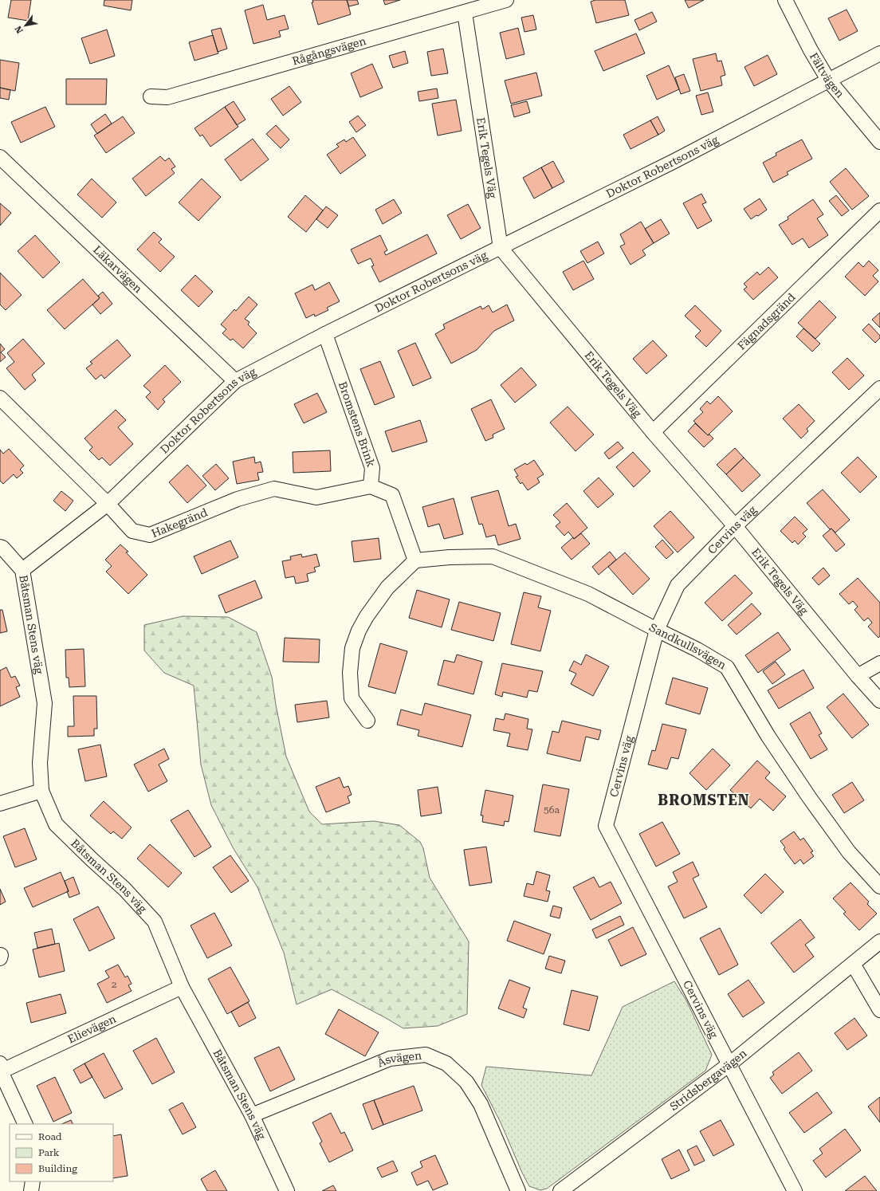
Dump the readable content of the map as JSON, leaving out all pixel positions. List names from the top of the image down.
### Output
{
  "streets": {
    "street": [
      "Rågångsvägen",
      "Fältvägen",
      "Erik Tegels Väg",
      "Doktor Robertsons väg",
      "Läkarvägen",
      "Fägnadsgränd",
      "Bromstens Brink",
      "Hakegränd",
      "Cervins väg",
      "Båtsman Stens väg",
      "Sandkullsvägen",
      "Elievägen",
      "Åsvägen",
      "Stridsbergavägen"
    ]
  },
  "crossings": [
    ["Rågångsvägen", "Erik Tegels Väg"],
    ["Fältvägen", "Doktor Robertsons väg"],
    ["Erik Tegels Väg", "Doktor Robertsons väg"],
    ["Erik Tegels Väg", "Fägnadsgränd"],
    ["Erik Tegels Väg", "Cervins väg"],
    ["Doktor Robertsons väg", "Läkarvägen"],
    ["Doktor Robertsons väg", "Bromstens Brink"],
    ["Doktor Robertsons väg", "Hakegränd"],
    ["Doktor Robertsons väg", "Båtsman Stens väg"],
    ["Bromstens Brink", "Hakegränd"],
    ["Cervins väg", "Sandkullsvägen"],
    ["Cervins väg", "Stridsbergavägen"],
    ["Båtsman Stens väg", "Elievägen"],
    ["Båtsman Stens väg", "Åsvägen"]
  ],
  "districts": ["BROMSTEN"],
  "house_numbers": ["56a", "2"],
  "legend": ["Road", "Park", "Building"],
  "north": "bottom left"
}
